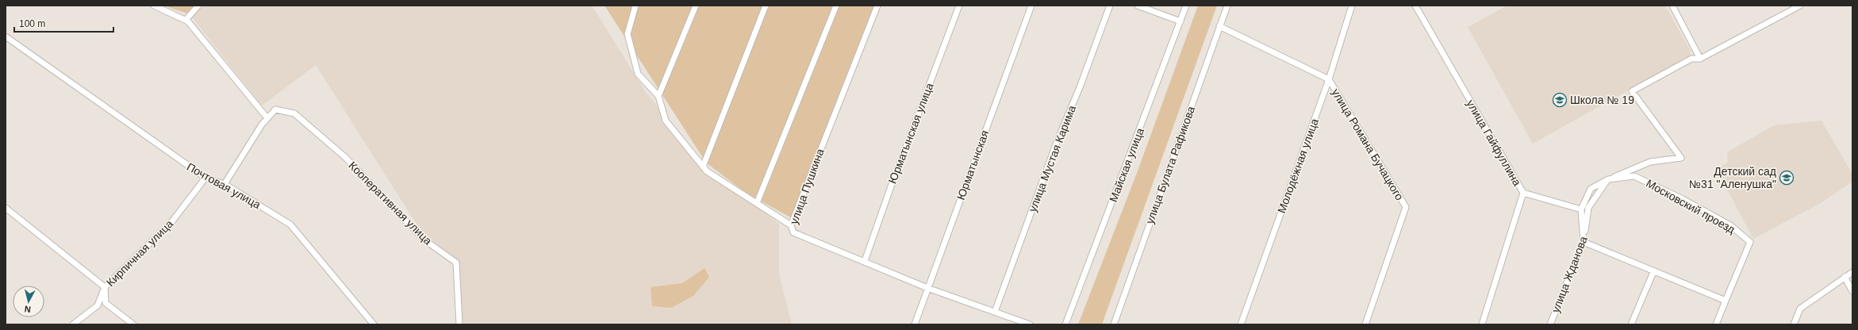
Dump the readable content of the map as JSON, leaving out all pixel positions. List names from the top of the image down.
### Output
{
  "streets": {
    "street": [
      "Юрматынская улица",
      "улица Гайфуллина",
      "улица Романа Бучацкого",
      "улица Мустая Карима",
      "Юрматынская",
      "Майская улица",
      "улица Булата Рафикова",
      "Молодёжная улица",
      "Почтовая улица",
      "улица Пушкина",
      "Кооперативная улица",
      "Московский проезд",
      "Кирпичная улица",
      "улица Жданова"
    ]
  },
  "crossings": [
    ["Юрматынская улица", "улица Пушкина"],
    ["улица Романа Бучацкого", "улица Булата Рафикова"],
    ["улица Романа Бучацкого", "Молодёжная улица"],
    ["улица Мустая Карима", "улица Пушкина"],
    ["Юрматынская", "улица Пушкина"],
    ["Почтовая улица", "Кирпичная улица"],
    ["Московский проезд", "улица Жданова"]
  ],
  "places": {
    "school or university": ["Школа № 19", "Детский сад №31 \"Аленушка\""]
  },
  "scale_bar": "100 m",
  "north": "bottom"
}
